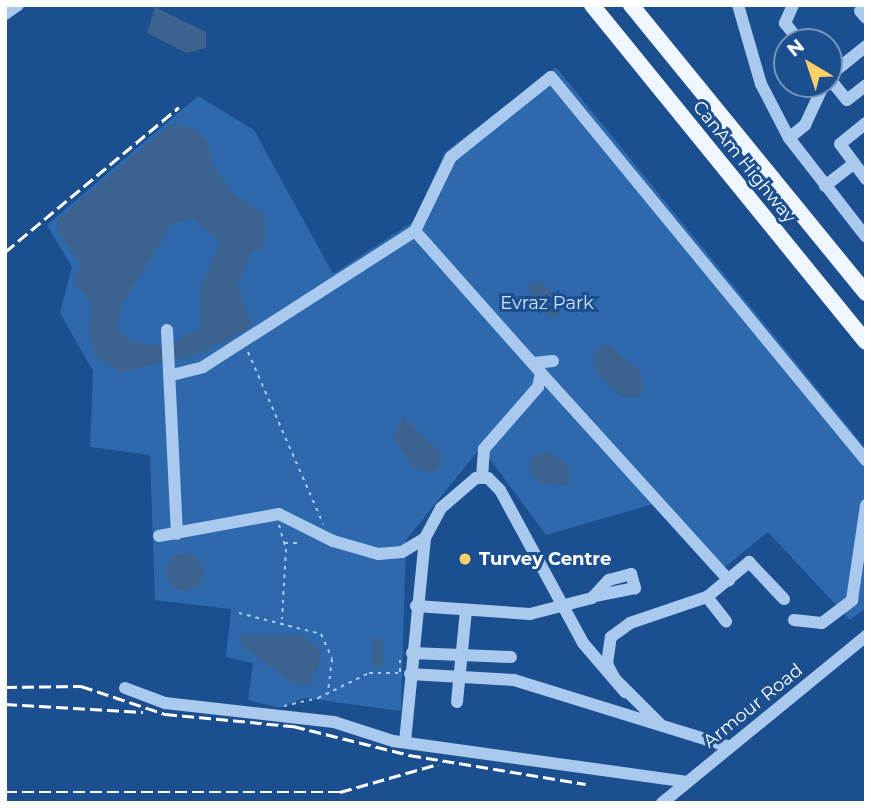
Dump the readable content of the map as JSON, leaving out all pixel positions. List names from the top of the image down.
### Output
{
  "streets": {
    "main road": ["CanAm Highway"],
    "street": ["Armour Road"]
  },
  "parks": ["Evraz Park"],
  "places": ["Turvey Centre"],
  "north": "top left"
}
